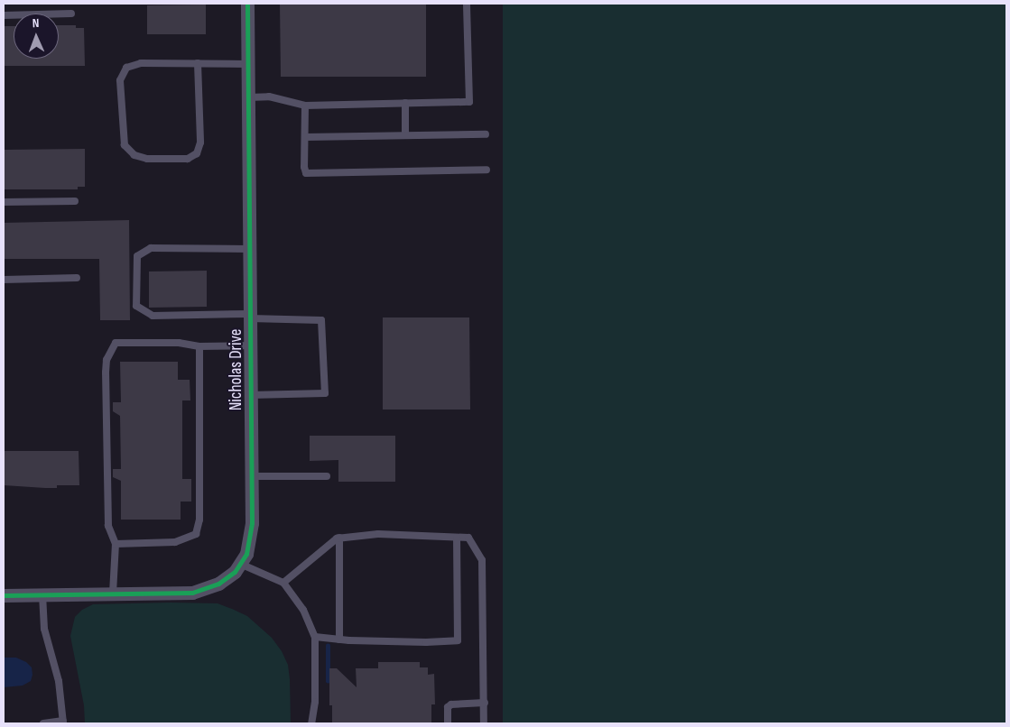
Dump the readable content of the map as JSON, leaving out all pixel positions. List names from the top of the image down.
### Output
{
  "streets": {
    "street": ["Nicholas Drive"]
  },
  "north": "top"
}
